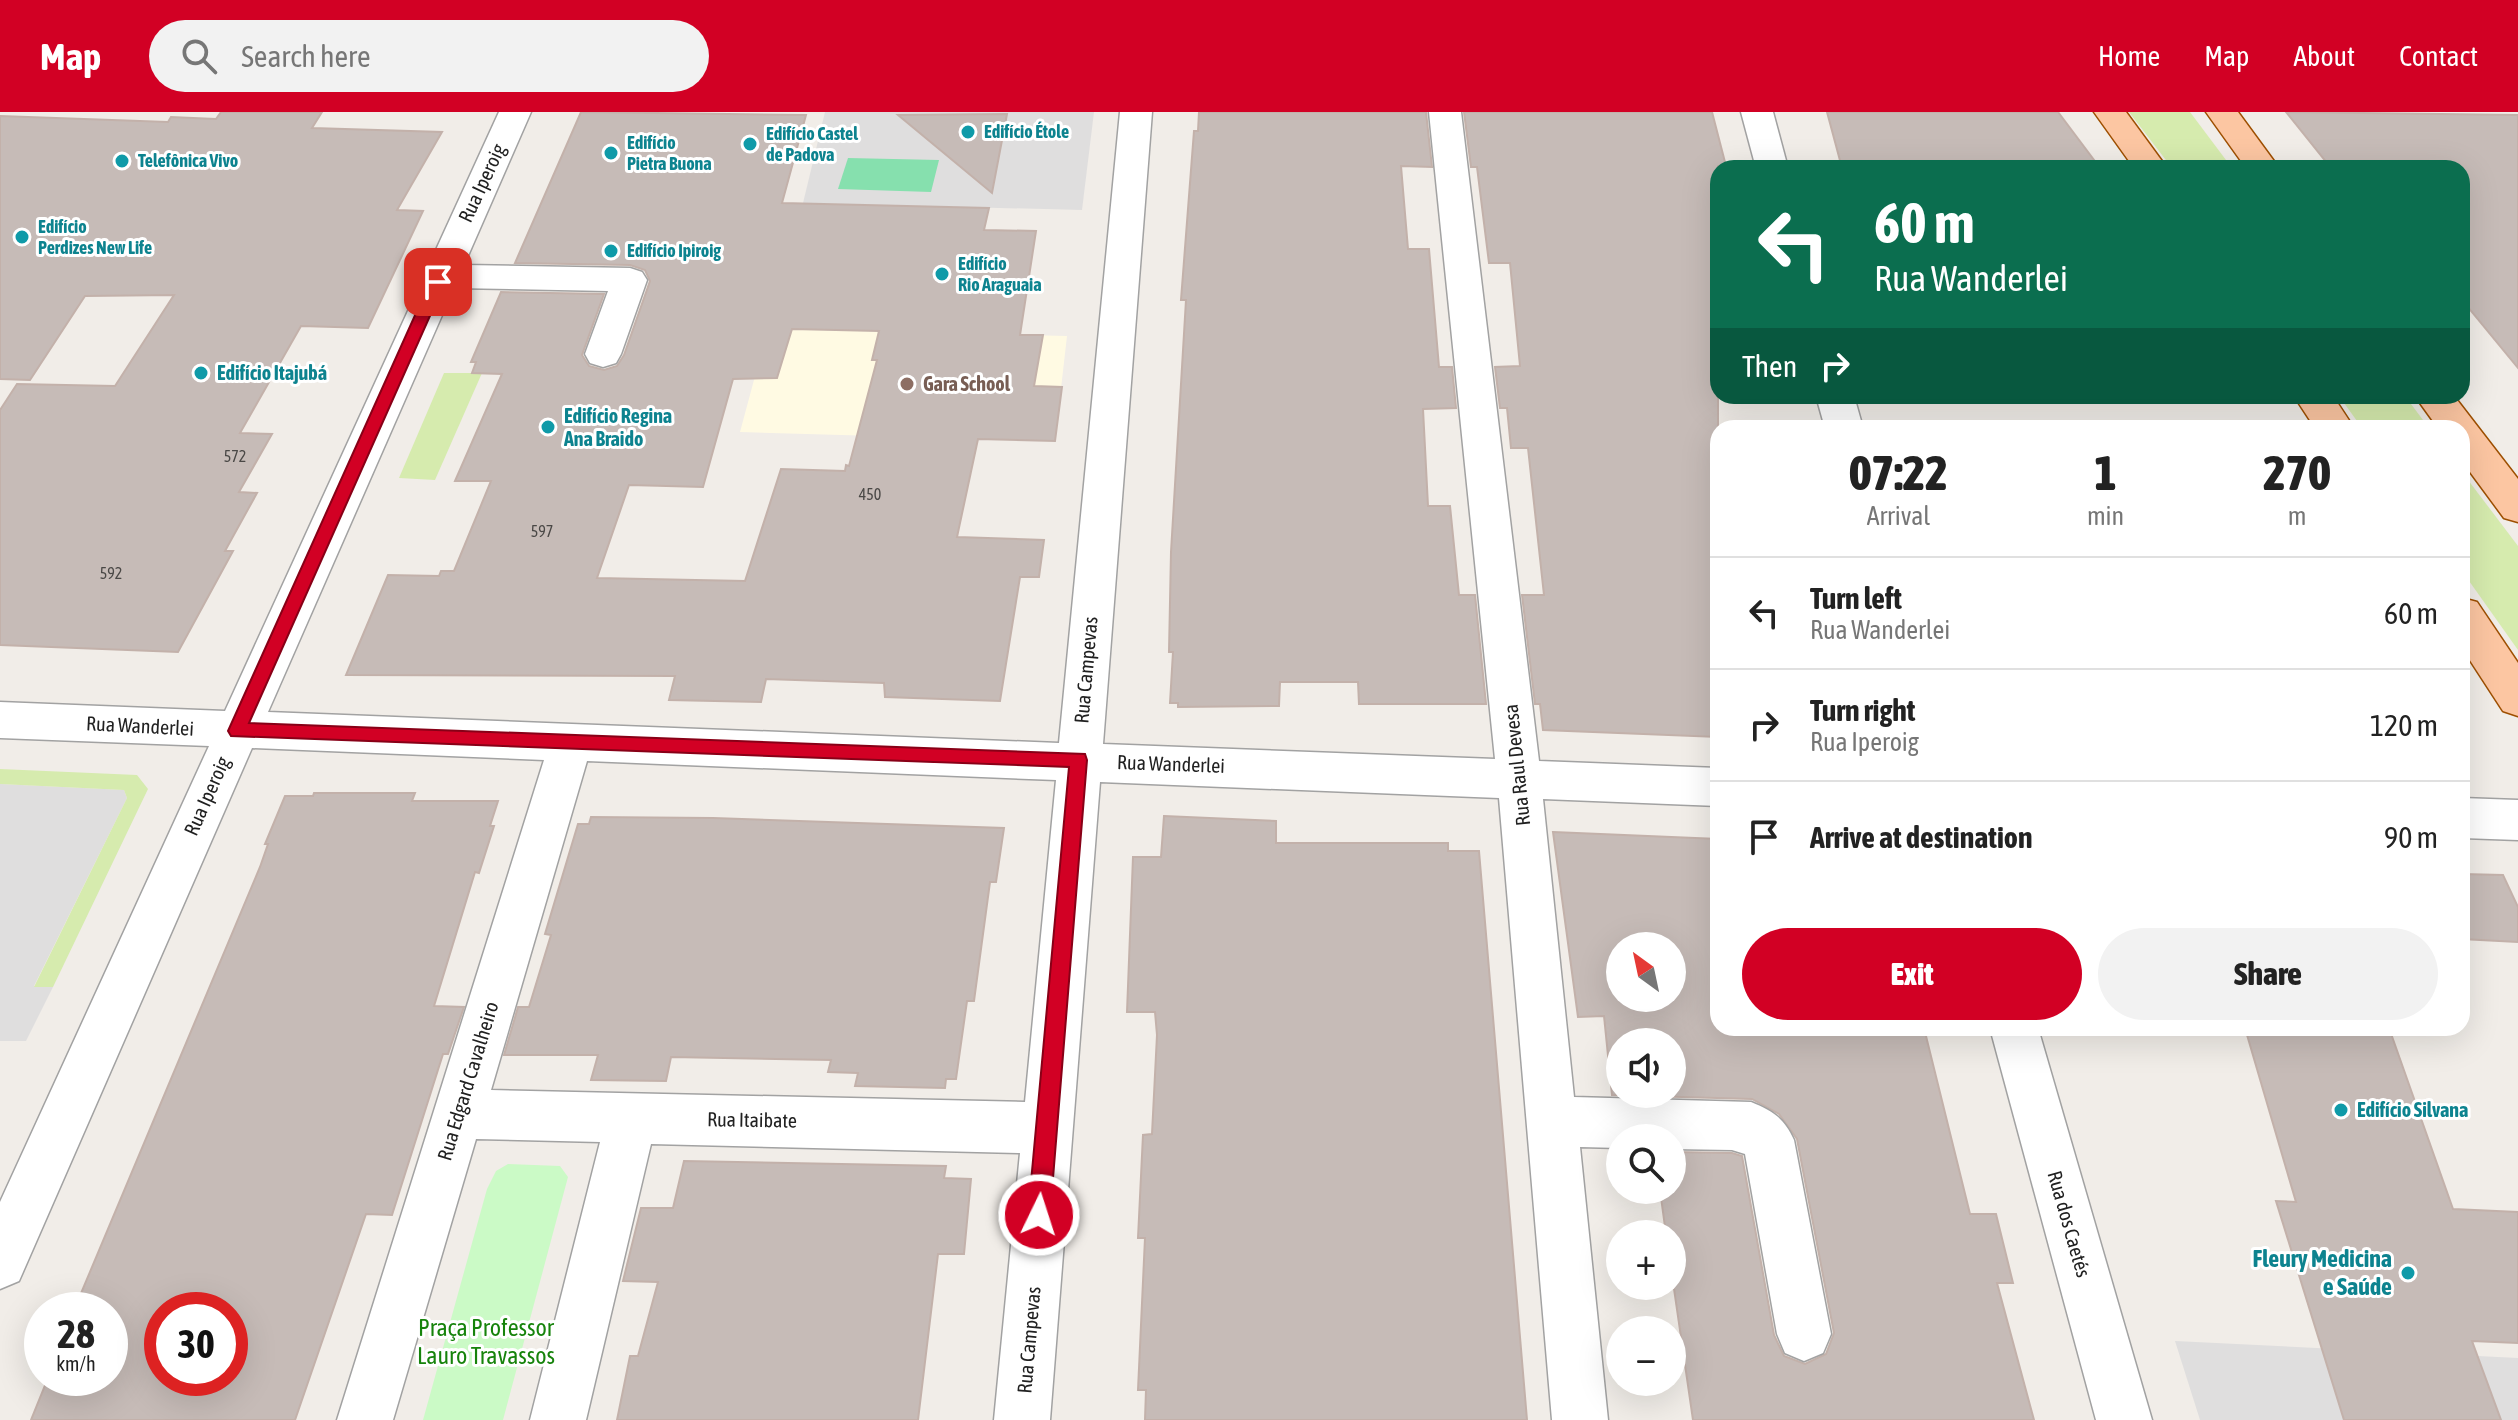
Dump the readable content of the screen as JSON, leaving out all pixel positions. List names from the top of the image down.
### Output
{
  "streets": {
    "street": [
      "Rua Iperoig",
      "Rua Campevas",
      "Rua Wanderlei",
      "Rua Raul Devesa",
      "Rua Edgard Cavalheiro",
      "Rua Itaibate",
      "Rua dos Caetés"
    ]
  },
  "crossings": [
    ["Rua Iperoig", "Rua Wanderlei"],
    ["Rua Campevas", "Rua Wanderlei"],
    ["Rua Campevas", "Rua Itaibate"],
    ["Rua Wanderlei", "Rua Raul Devesa"],
    ["Rua Wanderlei", "Rua Edgard Cavalheiro"],
    ["Rua Edgard Cavalheiro", "Rua Itaibate"]
  ],
  "parks": ["Praça Professor Lauro Travassos"],
  "places": [
    "Edifício Étole",
    "Edifício Castel de Padova",
    "Edifício Pietra Buona",
    "Telefônica Vivo",
    "Edifício Perdizes New Life",
    "Edifício Ipiroig",
    "Edifício Rio Araguaia",
    "Edifício Itajubá",
    "Gara School",
    "Edifício Regina Ana Braido",
    "Edifício Silvana",
    "Fleury Medicina e Saúde"
  ],
  "house_numbers": [
    "572",
    "450",
    "597",
    "592"
  ],
  "north": "top left",
  "page": {
    "header": "Map",
    "search": "Search here",
    "nav": [
      "Home",
      "Map",
      "About",
      "Contact"
    ],
    "turn": ["60 m", "Rua Wanderlei"],
    "then": "Then",
    "eta": [
      "07:22",
      "Arrival",
      "1",
      "min",
      "270",
      "m"
    ],
    "list": [
      {
        "name": "Turn left",
        "note": "Rua Wanderlei",
        "value": "60 m"
      },
      {
        "name": "Turn right",
        "note": "Rua Iperoig",
        "value": "120 m"
      },
      {
        "name": "Arrive at destination",
        "value": "90 m"
      }
    ],
    "buttons": ["Exit", "Share"],
    "map_buttons": ["+", "−"],
    "speed": "28 km/h",
    "limit": "30"
  }
}
